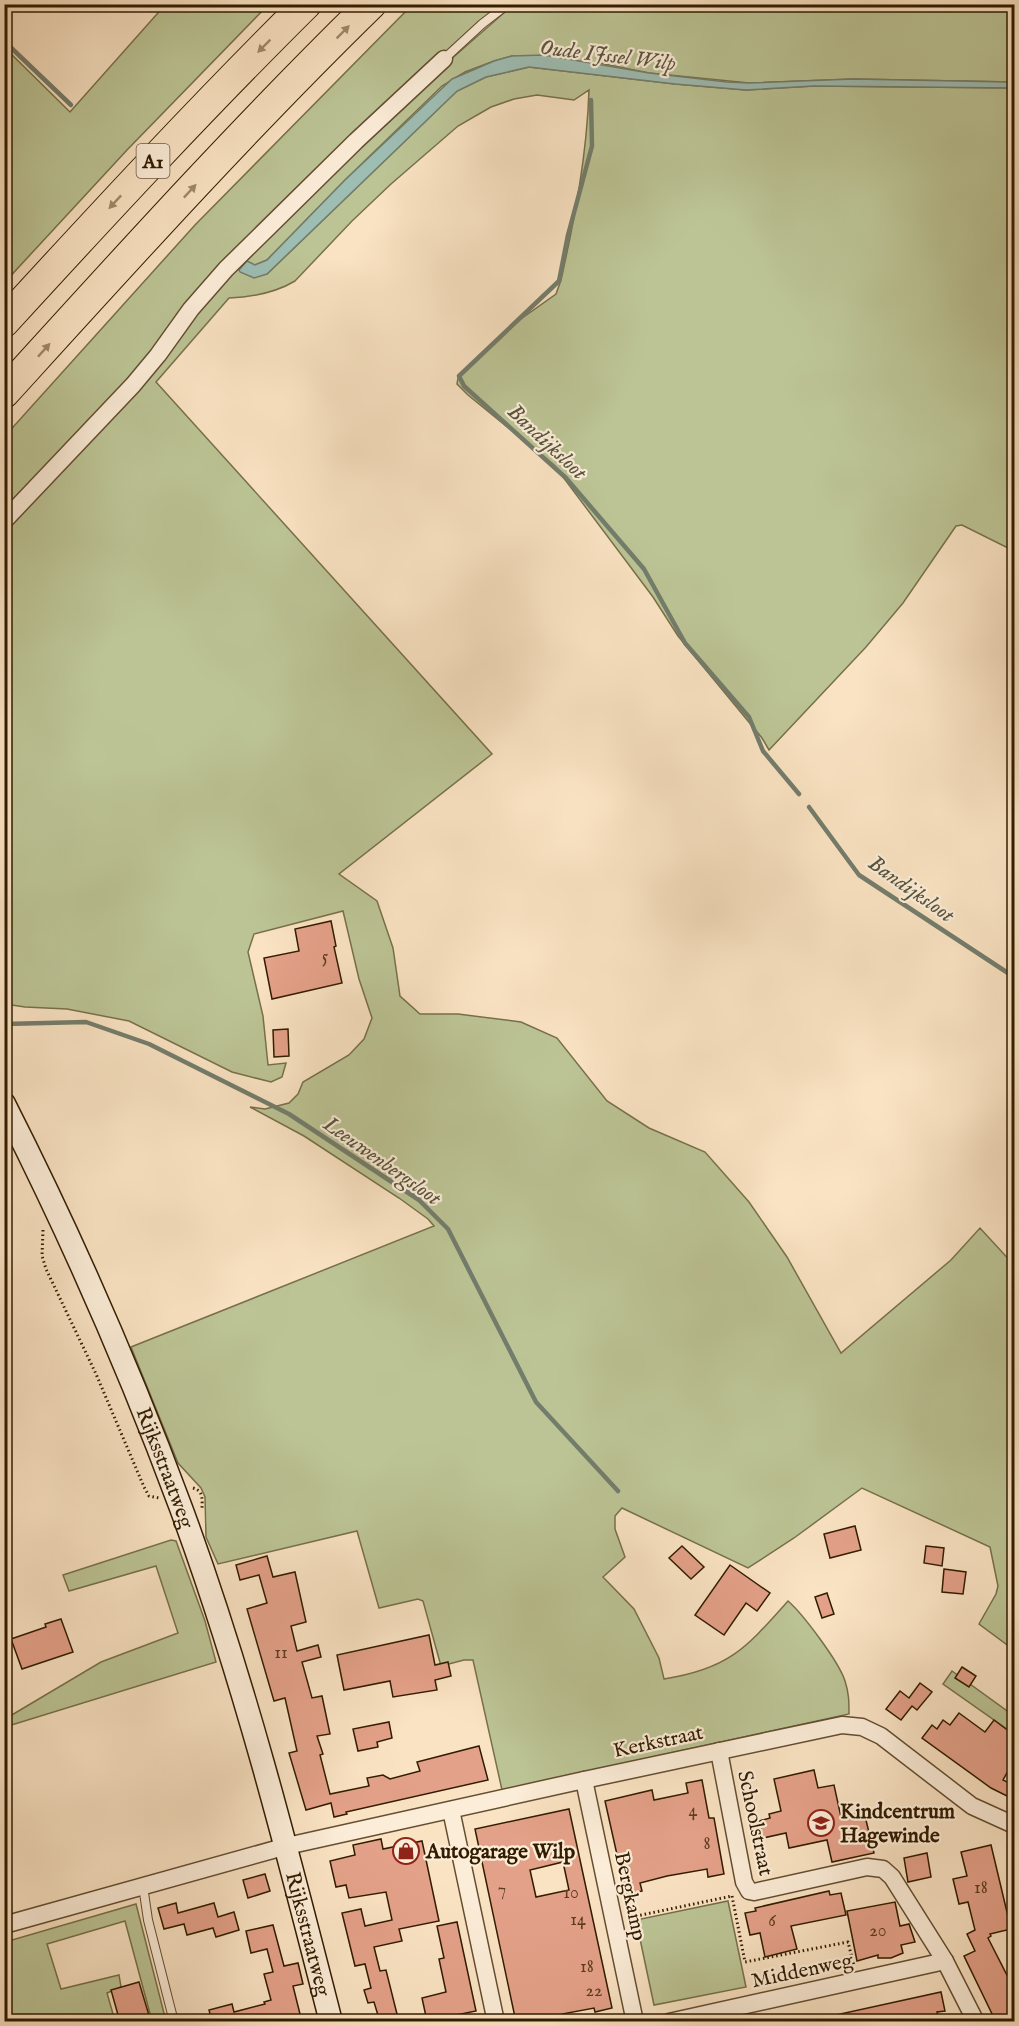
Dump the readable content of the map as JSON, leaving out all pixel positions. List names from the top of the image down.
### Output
{
  "streets": {
    "highway": ["A1"],
    "main road": ["Rijksstraatweg"],
    "street": [
      "Kerkstraat",
      "Schoolstraat",
      "Bergkamp",
      "Middenweg"
    ]
  },
  "crossings": [
    ["Rijksstraatweg", "Kerkstraat"],
    ["Kerkstraat", "Schoolstraat"],
    ["Kerkstraat", "Bergkamp"]
  ],
  "water": ["Oude IJssel Wilp", "Bandijksloot", "Leeuwenbergsloot"],
  "places": {
    "school or university": ["Kindcentrum Hagewinde"],
    "shop": ["Autogarage Wilp"]
  },
  "house_numbers": [
    "5",
    "11",
    "4",
    "8",
    "18",
    "7",
    "10",
    "14",
    "6",
    "20",
    "18",
    "22"
  ]
}
